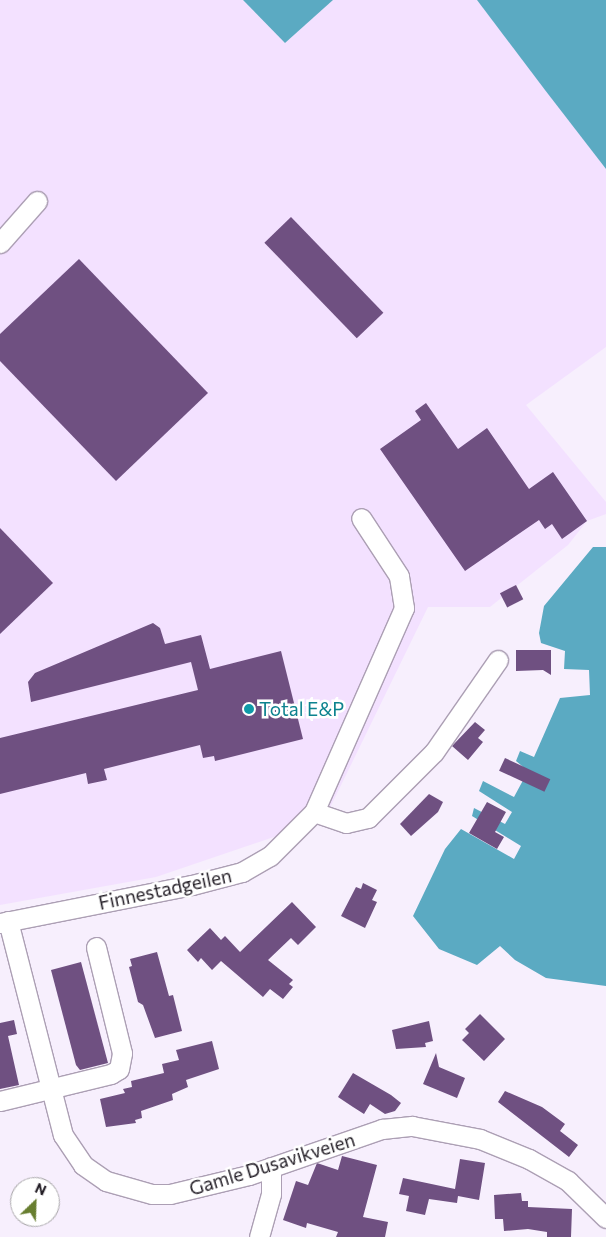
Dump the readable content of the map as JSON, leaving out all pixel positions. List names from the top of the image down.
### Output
{
  "streets": {
    "street": ["Finnestadgeilen", "Gamle Dusavikveien"]
  },
  "crossings": [
    ["Finnestadgeilen", "Gamle Dusavikveien"]
  ],
  "places": ["Total E&P"],
  "north": "top right"
}
